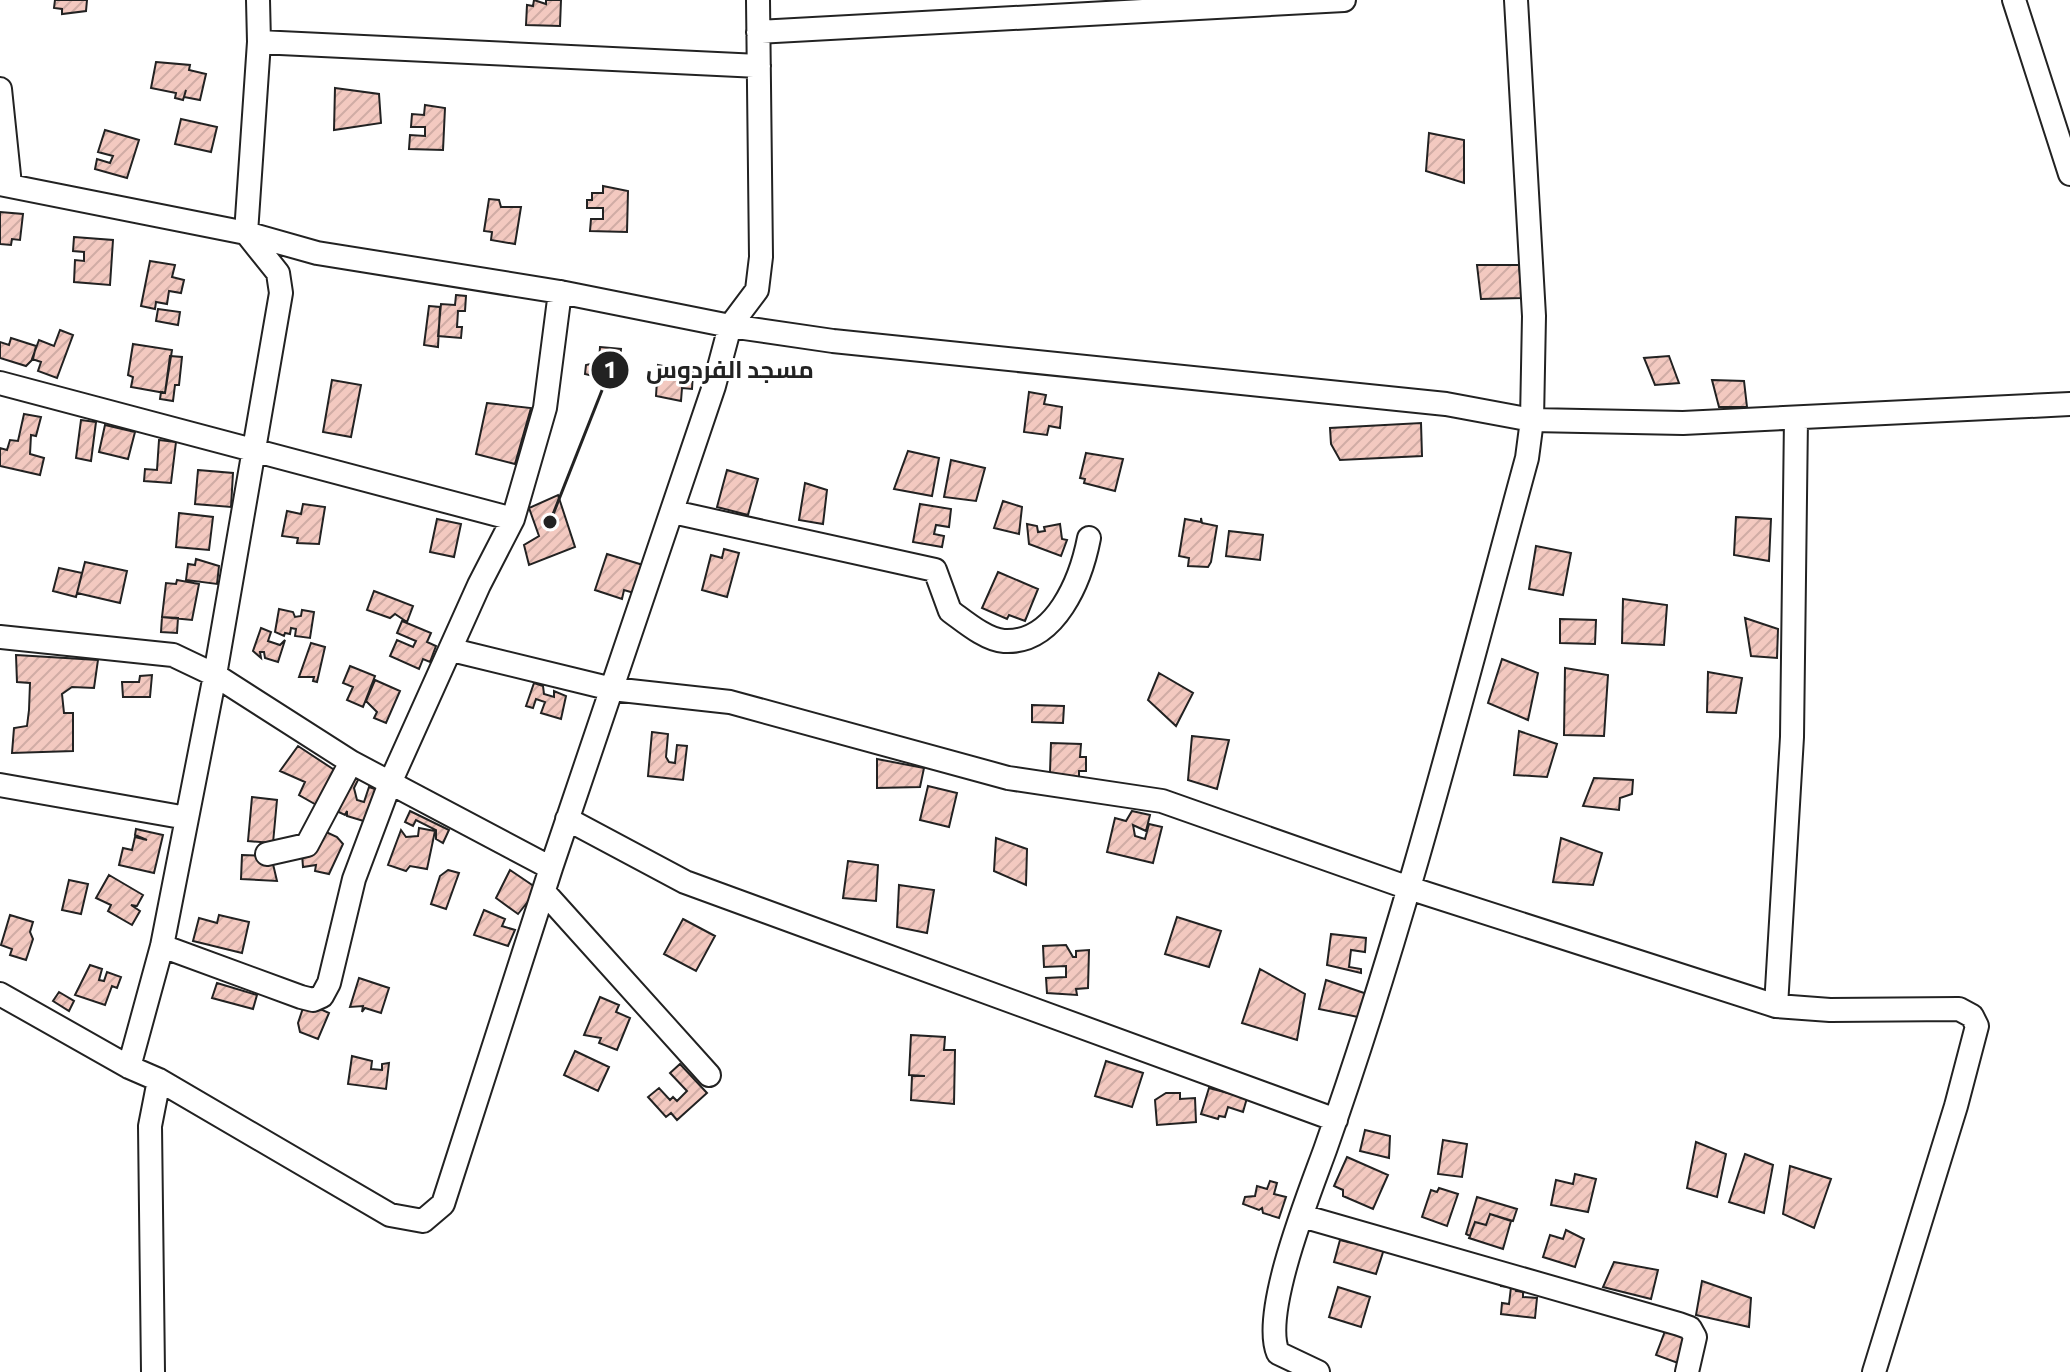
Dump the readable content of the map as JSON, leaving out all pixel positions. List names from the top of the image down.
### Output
{
  "places": ["مسجد الفردوس"]
}
